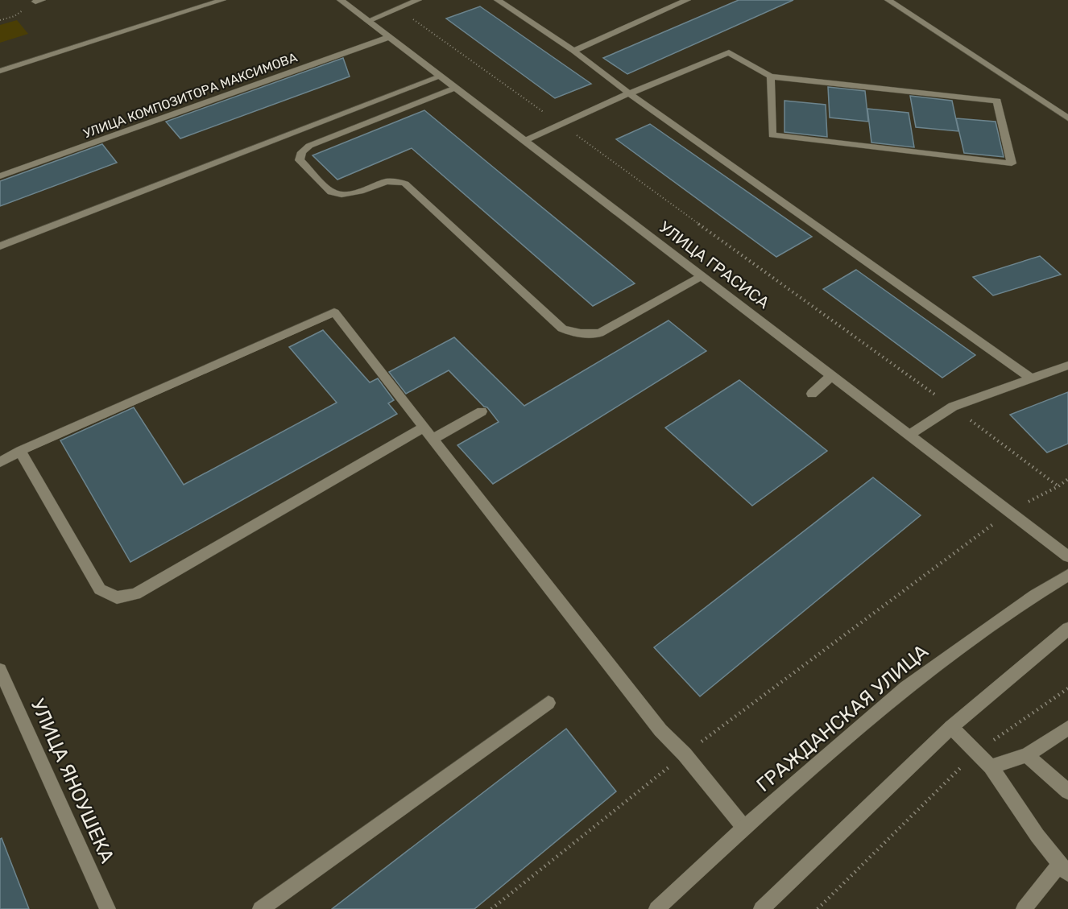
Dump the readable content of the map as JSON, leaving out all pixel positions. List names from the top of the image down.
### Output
{
  "streets": {
    "street": [
      "УЛИЦА КОМПОЗИТОРА МАКСИМОВА",
      "УЛИЦА ГРАСИСА",
      "ГРАЖДАНСКАЯ УЛИЦА",
      "УЛИЦА ЯНОУШЕКА"
    ]
  },
  "crossings": [
    ["УЛИЦА КОМПОЗИТОРА МАКСИМОВА", "УЛИЦА ГРАСИСА"]
  ]
}
